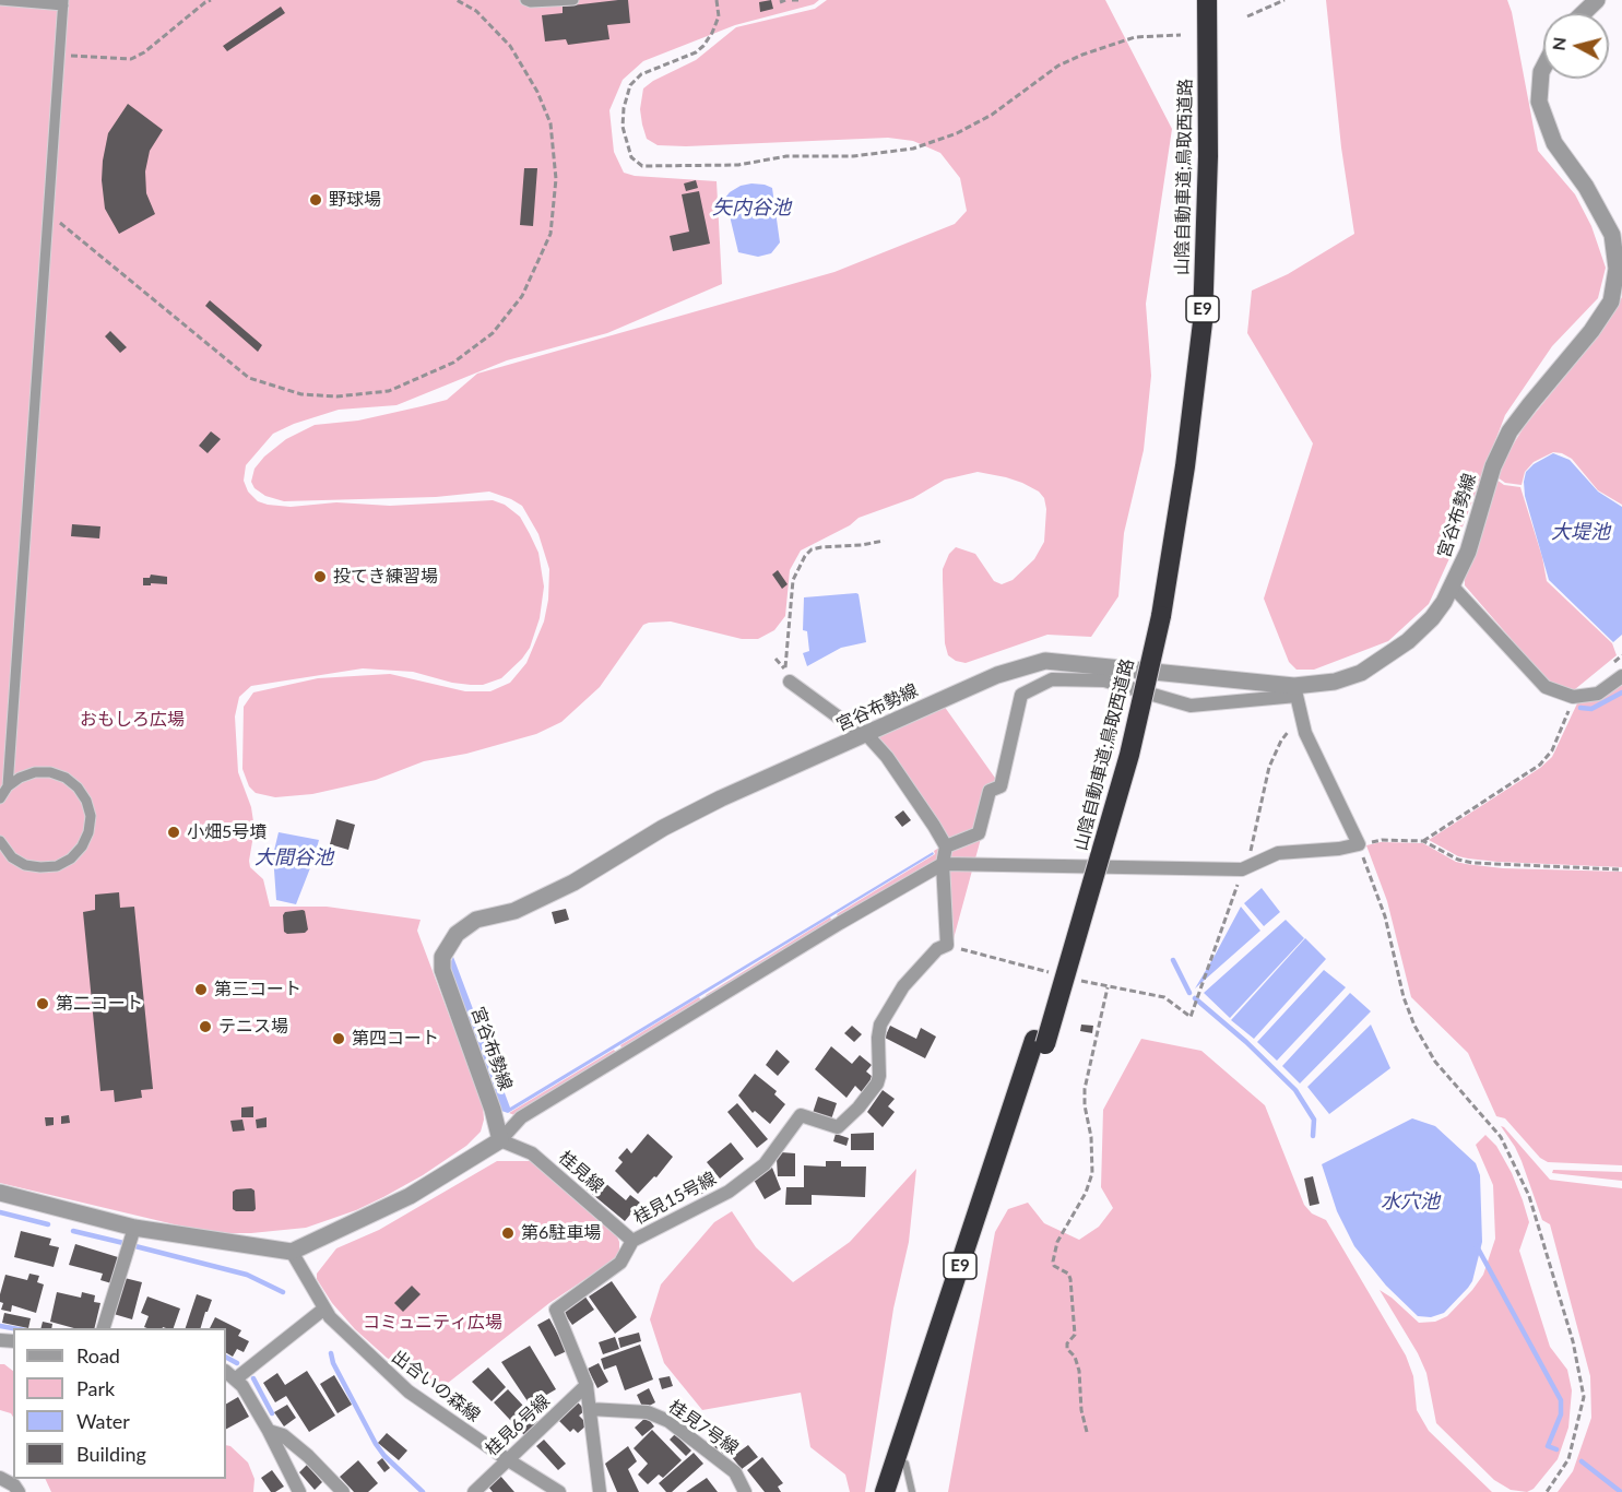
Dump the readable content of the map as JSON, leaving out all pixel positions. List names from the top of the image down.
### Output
{
  "streets": {
    "highway": ["山陰自動車道;鳥取西道路", "E9"],
    "street": [
      "宮谷布勢線",
      "桂見線",
      "桂見15号線",
      "出合いの森線",
      "桂見6号線",
      "桂見7号線"
    ]
  },
  "crossings": [
    ["宮谷布勢線", "桂見線"],
    ["桂見線", "桂見15号線"],
    ["桂見15号線", "桂見6号線"],
    ["桂見15号線", "桂見7号線"],
    ["出合いの森線", "桂見6号線"]
  ],
  "water": [
    "矢内谷池",
    "大堤池",
    "大間谷池",
    "水穴池"
  ],
  "parks": ["おもしろ広場", "コミュニティ広場"],
  "places": [
    "野球場",
    "投てき練習場",
    "小畑5号墳",
    "第三コート",
    "第二コート",
    "テニス場",
    "第四コート",
    "第6駐車場"
  ],
  "legend": [
    "Road",
    "Park",
    "Water",
    "Building"
  ],
  "north": "left"
}
